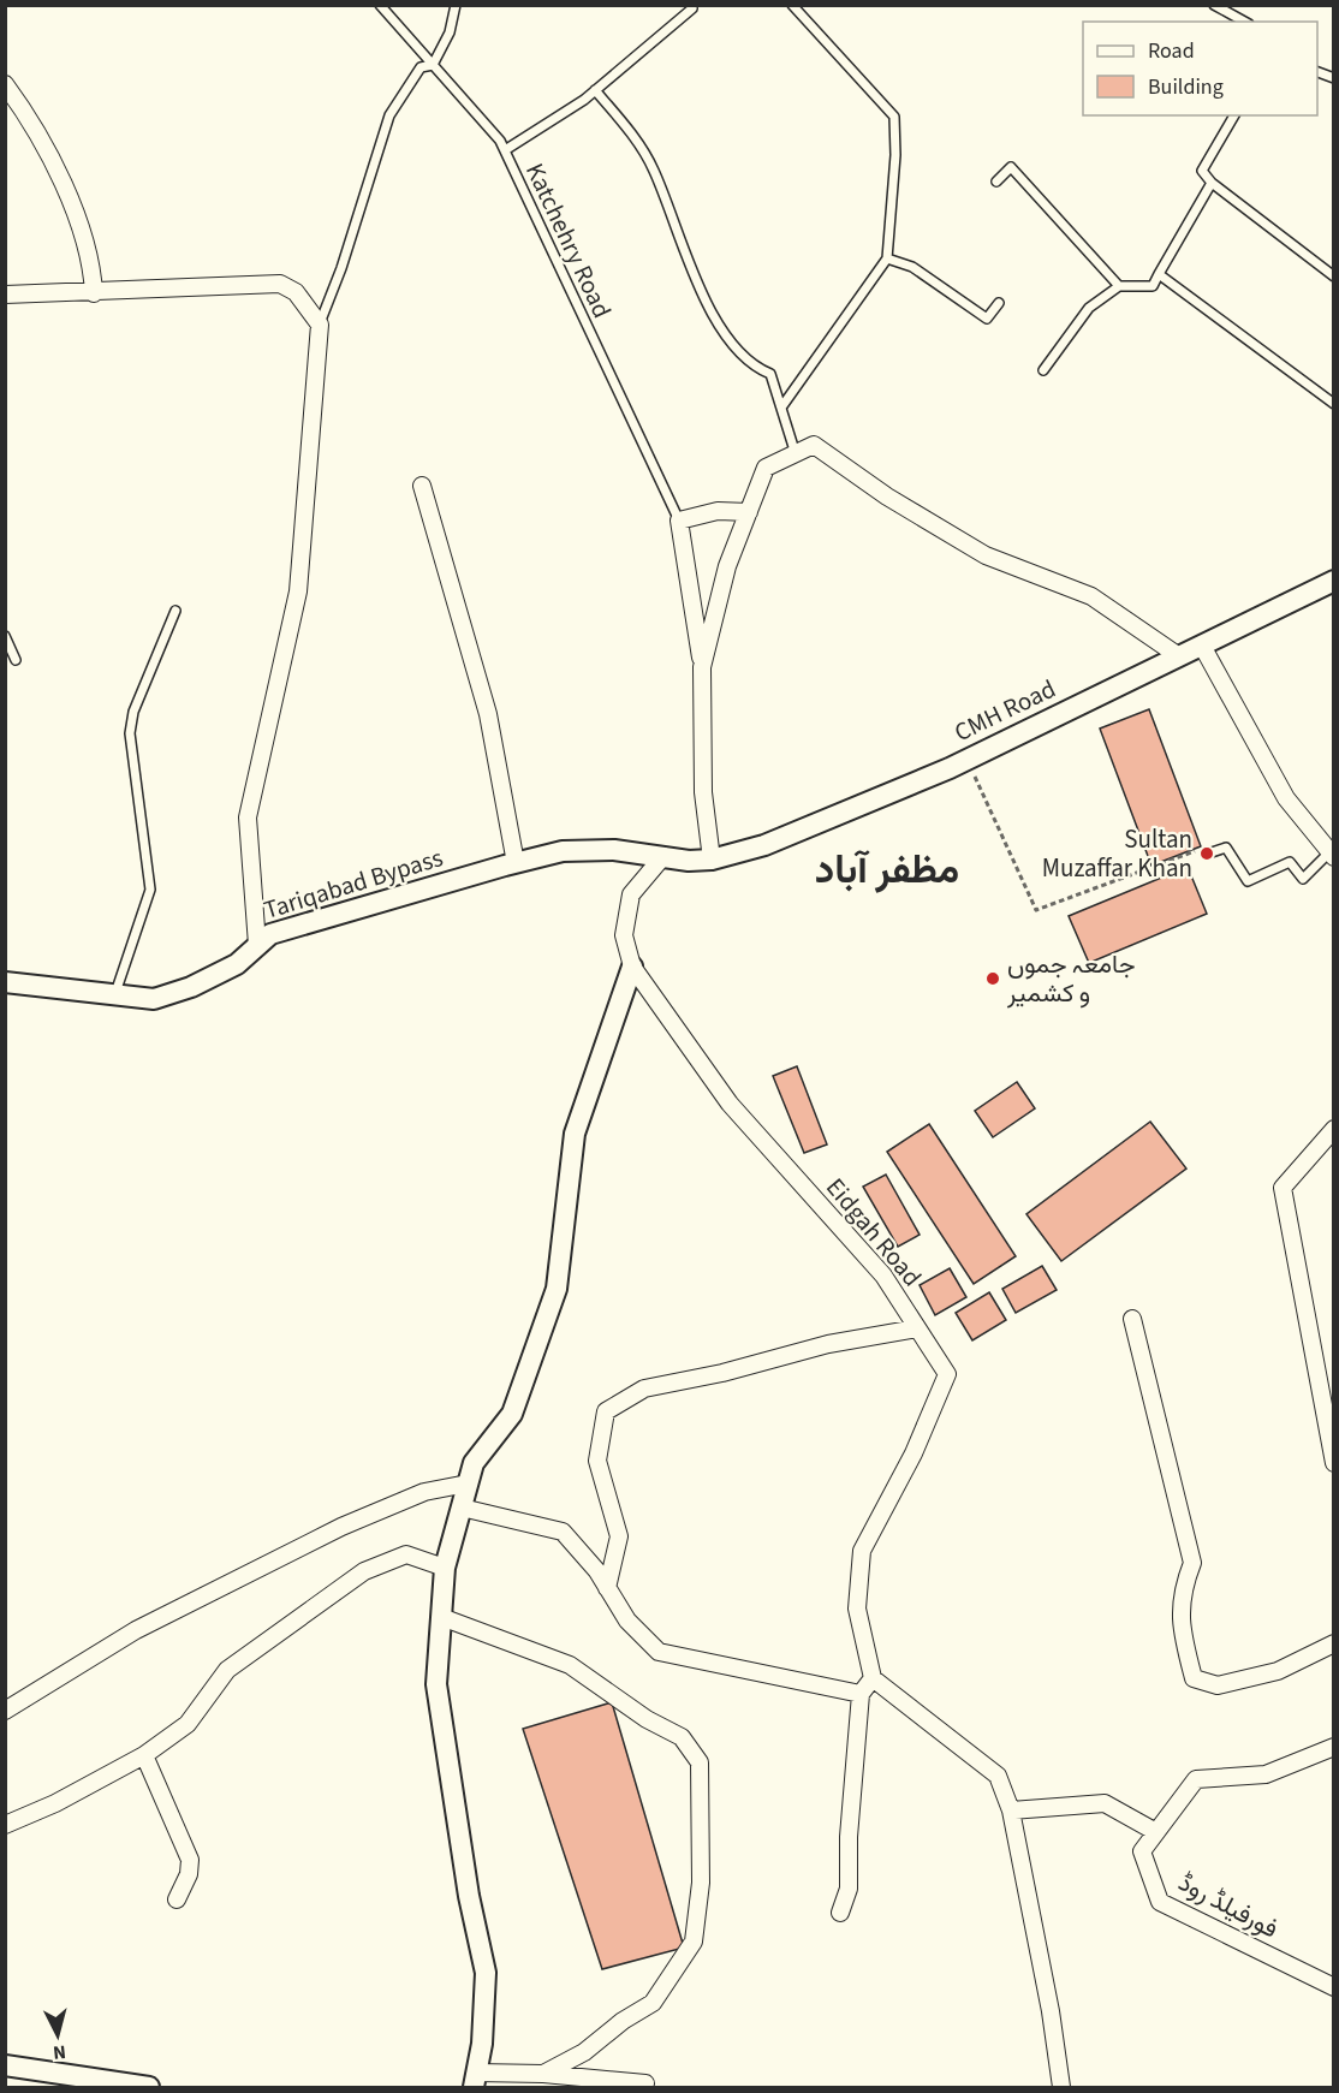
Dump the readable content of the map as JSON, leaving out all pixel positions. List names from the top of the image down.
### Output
{
  "streets": {
    "street": [
      "CMH Road",
      "Tariqabad Bypass",
      "Eidgah Road",
      "فورفیلڈ روڈ"
    ],
    "lane": ["Katchehry Road"]
  },
  "crossings": [
    ["CMH Road", "Tariqabad Bypass"],
    ["Tariqabad Bypass", "Eidgah Road"]
  ],
  "districts": ["مظفر آباد"],
  "places": ["Sultan Muzaffar Khan", "جامعہ جموں و کشمیر"],
  "legend": ["Road", "Building"],
  "north": "bottom"
}
